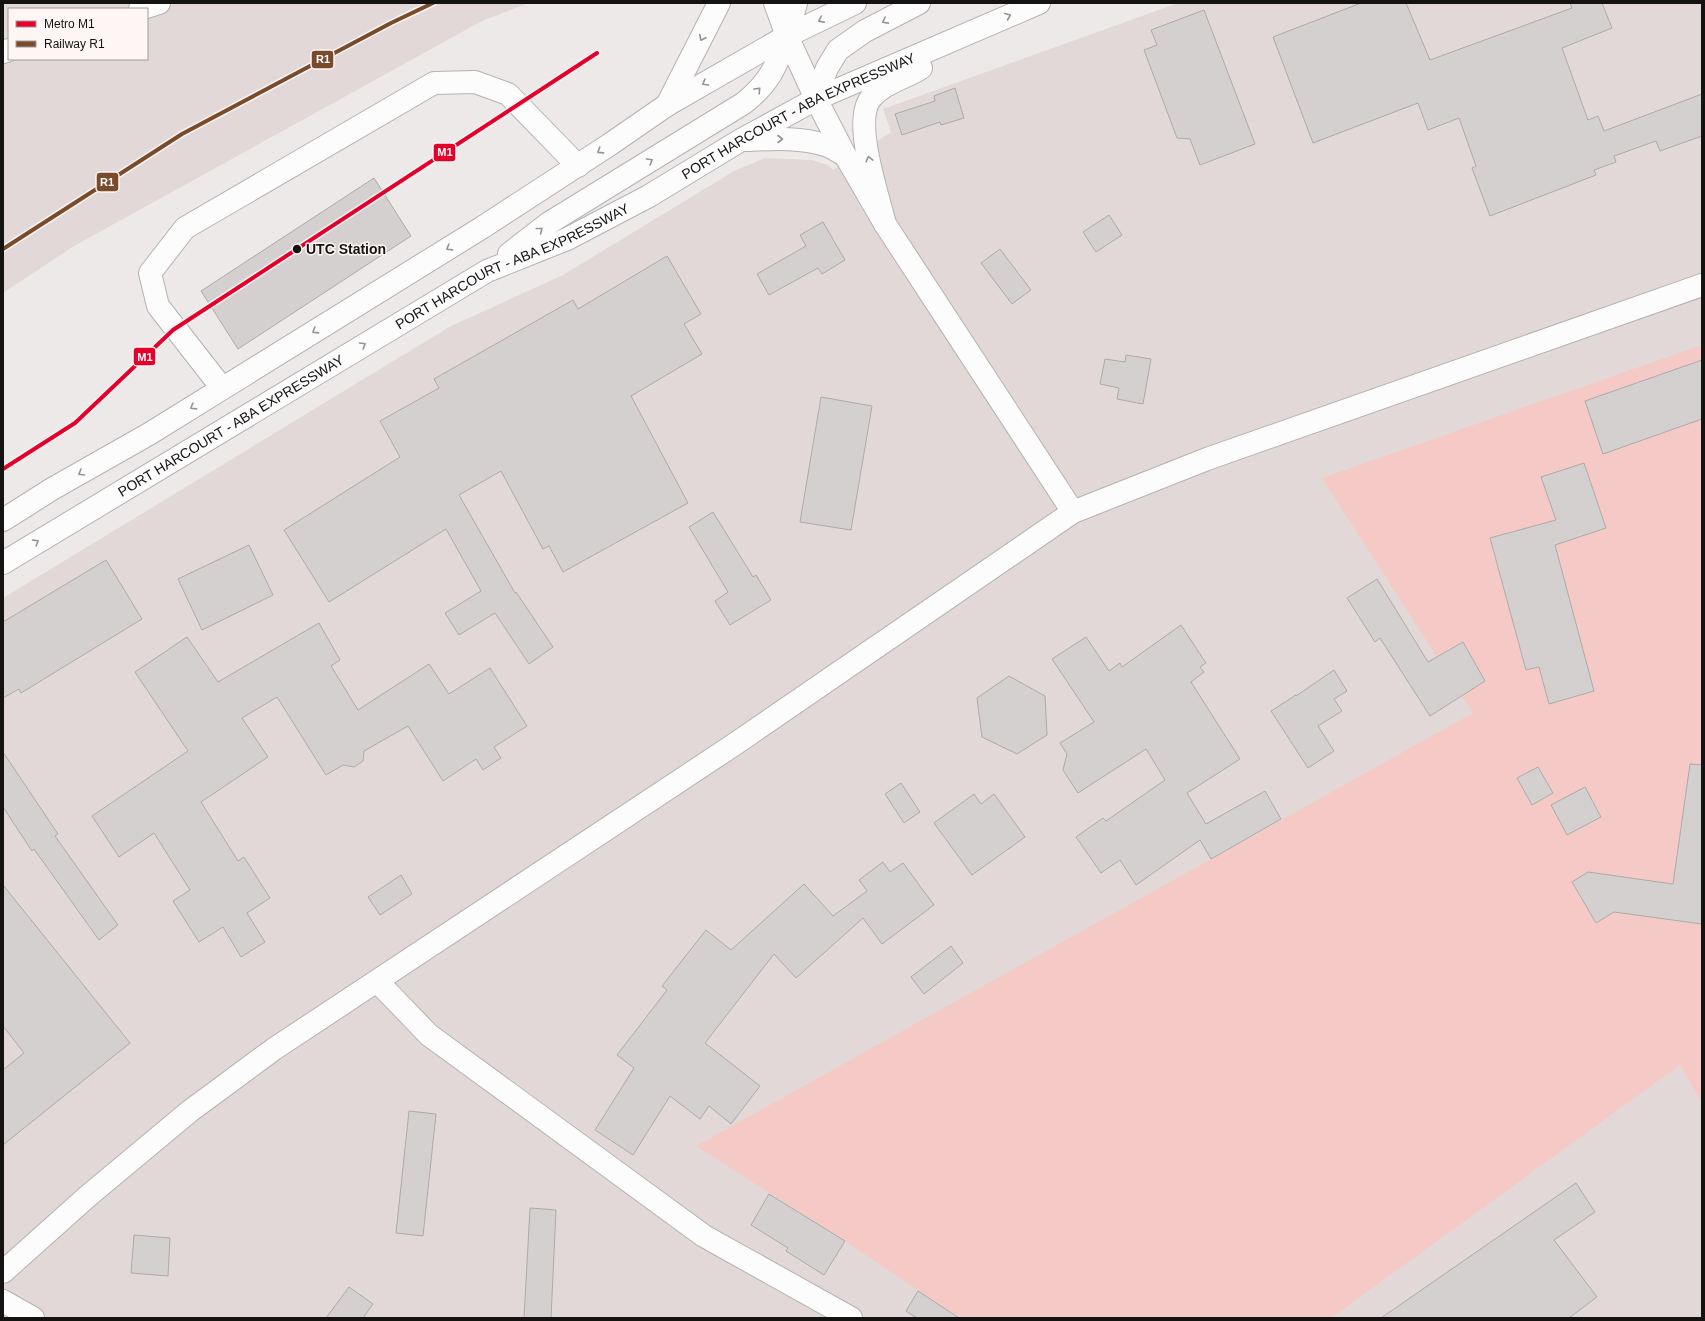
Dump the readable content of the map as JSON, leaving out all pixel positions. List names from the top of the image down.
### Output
{
  "streets": {
    "main road": ["PORT HARCOURT - ABA EXPRESSWAY"]
  },
  "places": ["UTC Station"],
  "lines": ["rail line R1", "metro line M1"],
  "legend": ["Metro M1", "Railway R1"]
}
